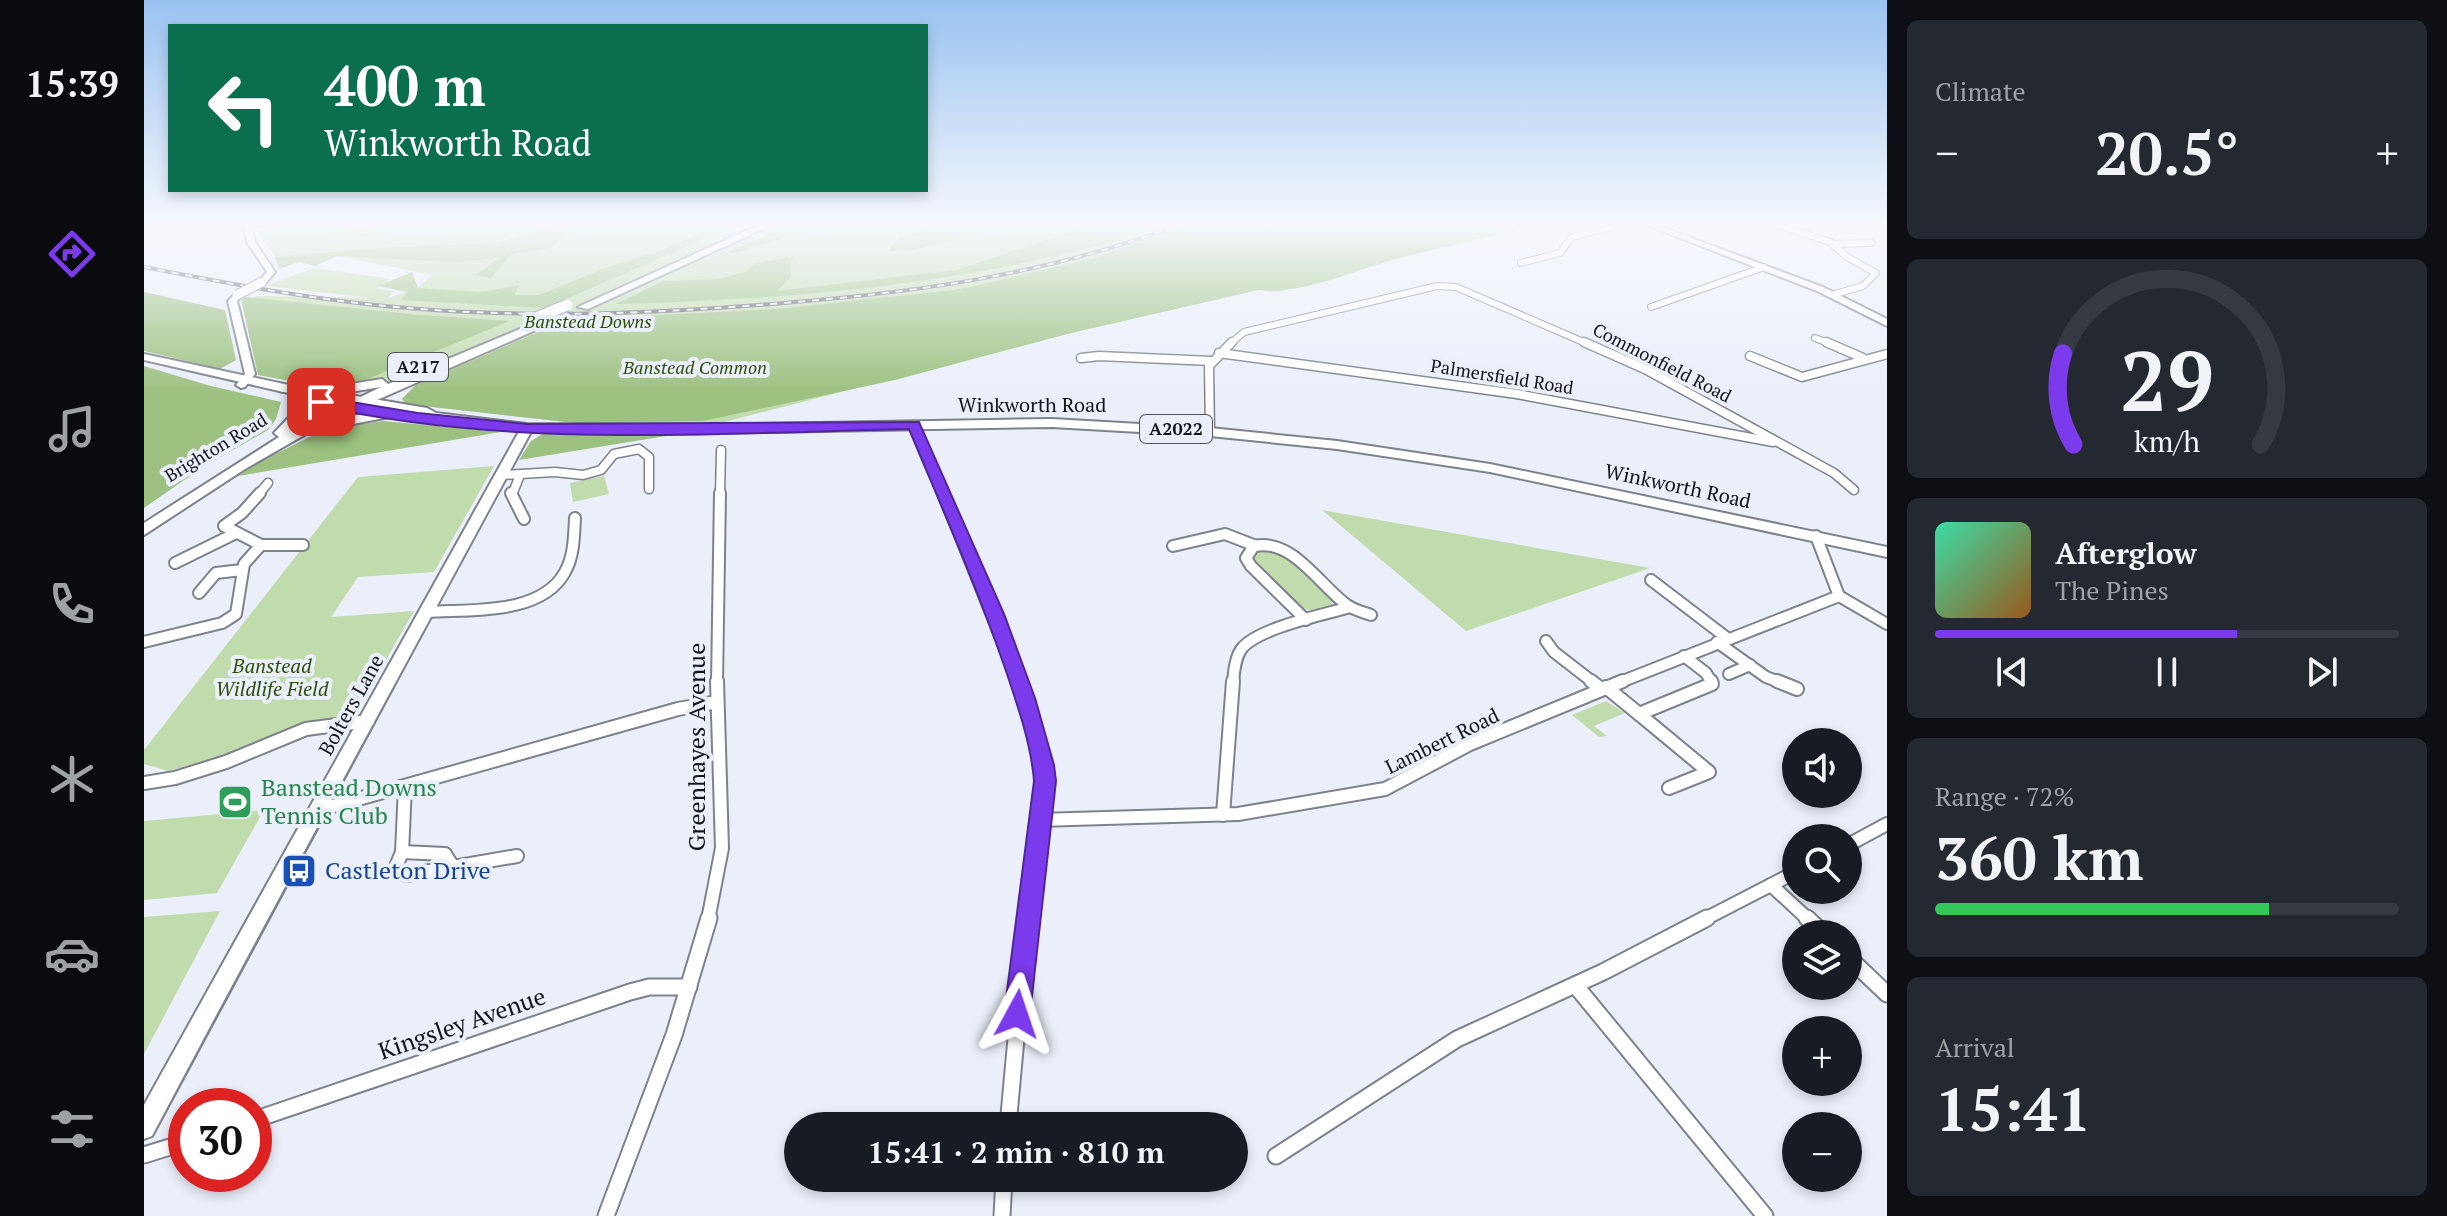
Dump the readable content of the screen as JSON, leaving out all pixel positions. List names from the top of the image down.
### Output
{
  "streets": {
    "highway": ["A217", "Brighton Road"],
    "main road": ["Winkworth Road", "A2022", "Bolters Lane"],
    "street": [
      "Commonfield Road",
      "Palmersfield Road",
      "Lambert Road",
      "Greenhayes Avenue",
      "Kingsley Avenue"
    ]
  },
  "crossings": [
    ["Commonfield Road", "Palmersfield Road"],
    ["Winkworth Road", "A2022"],
    ["Winkworth Road", "Bolters Lane"],
    ["A2022", "Brighton Road"],
    ["Greenhayes Avenue", "Kingsley Avenue"]
  ],
  "parks": ["Banstead Downs", "Banstead Common", "Banstead Wildlife Field"],
  "places": {
    "sports": ["Banstead Downs Tennis Club"],
    "bus stop": ["Castleton Drive"]
  },
  "page": {
    "tabs": "15:39",
    "tile": [
      "Climate",
      ["Range · 72%", "360 km"],
      ["Arrival", "15:41"]
    ],
    "turn": ["400 m", "Winkworth Road"],
    "heat": ["−", "20.5°", "+"],
    "song": ["Afterglow", "The Pines"],
    "map_buttons": ["+", "−"],
    "limit": "30",
    "trip": "15:41 · 2 min · 810 m",
    "gauge": ["29", "km/h"]
  }
}
